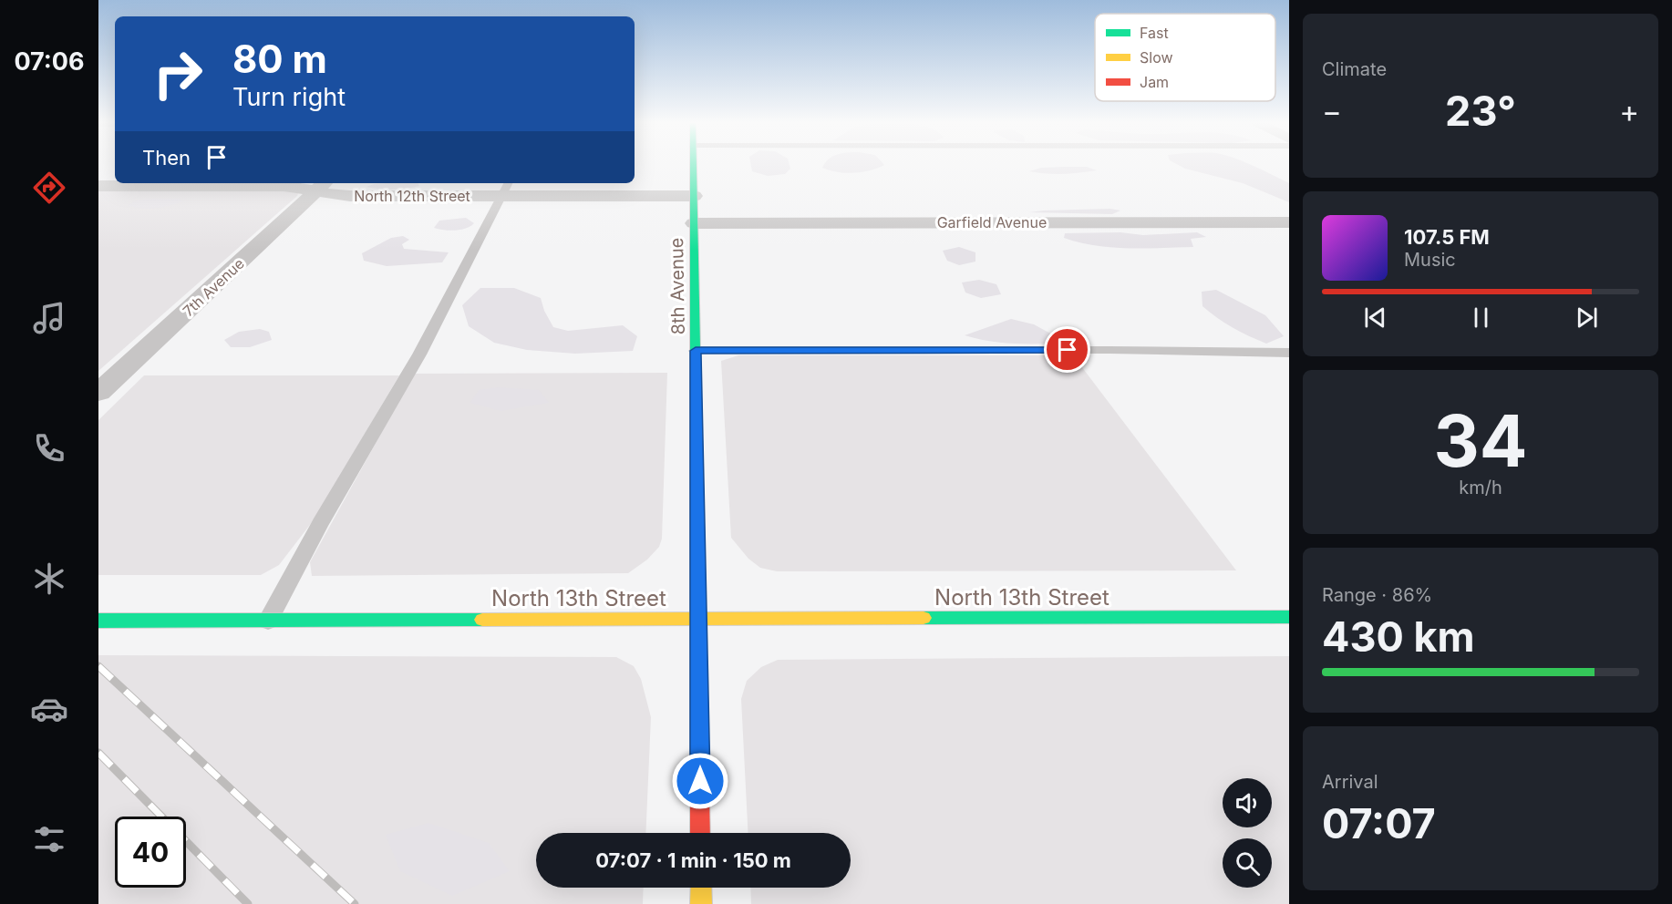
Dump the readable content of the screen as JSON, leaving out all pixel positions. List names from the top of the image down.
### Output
{
  "streets": {
    "street": [
      "North 12th Street",
      "Garfield Avenue",
      "8th Avenue",
      "7th Avenue",
      "North 13th Street"
    ]
  },
  "crossings": [
    ["North 12th Street", "8th Avenue"],
    ["North 12th Street", "7th Avenue"],
    ["Garfield Avenue", "8th Avenue"],
    ["8th Avenue", "North 13th Street"]
  ],
  "legend": ["Fast", "Slow", "Jam"],
  "page": {
    "tabs": "07:06",
    "tile": [
      "Climate",
      ["34", "km/h"],
      ["Range · 86%", "430 km"],
      ["Arrival", "07:07"]
    ],
    "turn": ["80 m", "Turn right"],
    "heat": ["−", "23°", "+"],
    "then": "Then",
    "song": ["107.5 FM", "Music"],
    "limit": "40",
    "trip": "07:07 · 1 min · 150 m"
  }
}
